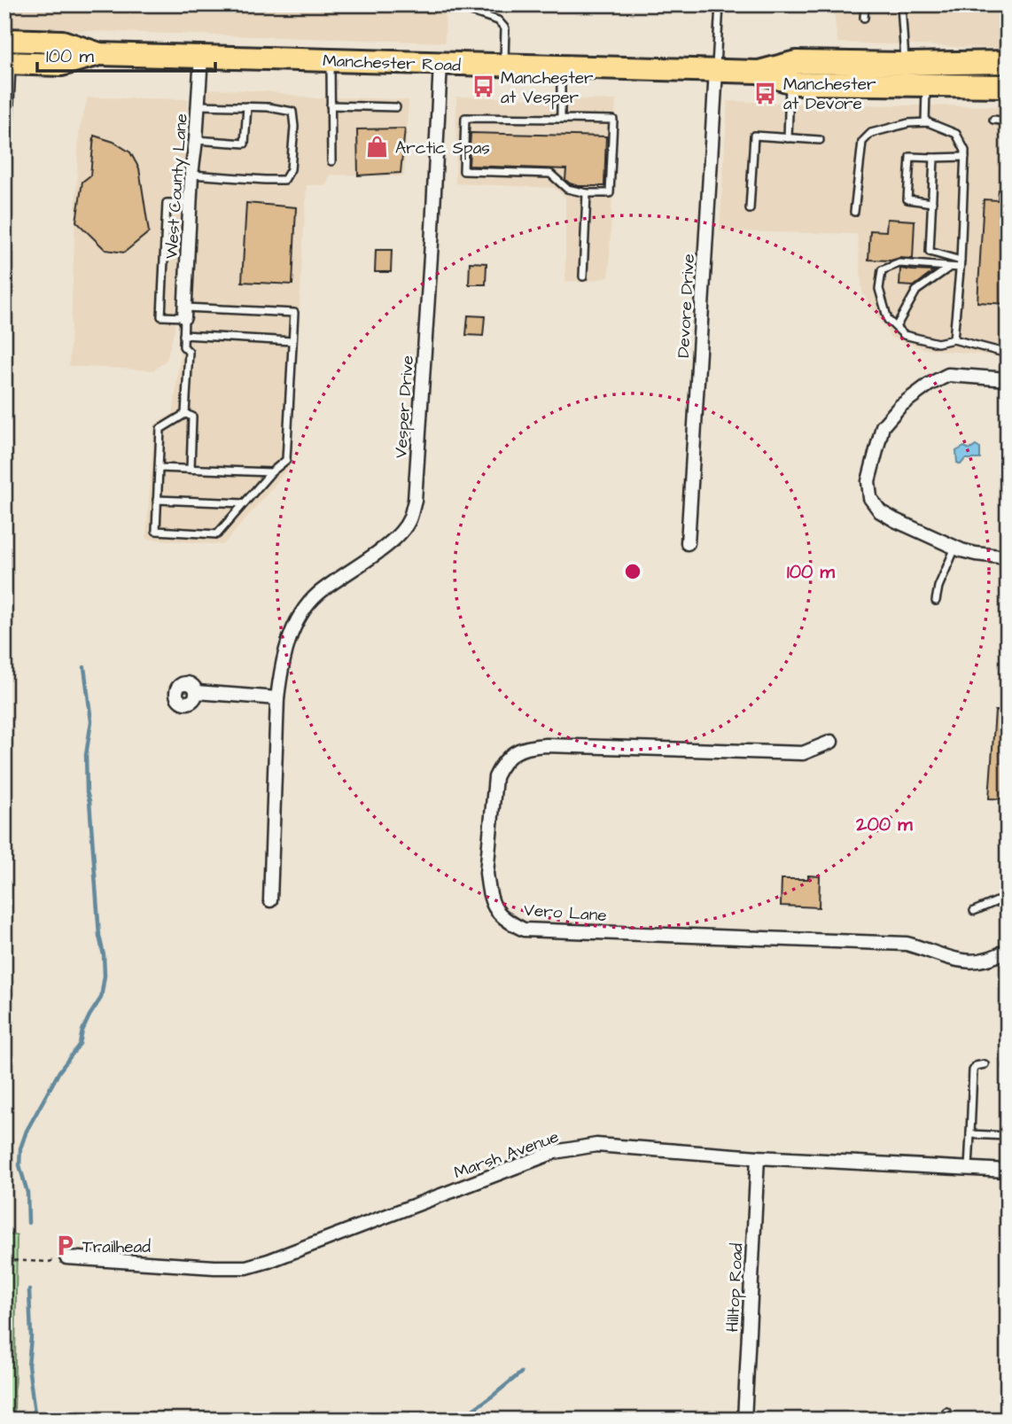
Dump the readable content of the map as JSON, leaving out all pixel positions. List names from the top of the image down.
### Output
{
  "streets": {
    "highway": ["Manchester Road"],
    "street": [
      "West County Lane",
      "Devore Drive",
      "Vesper Drive",
      "Vero Lane",
      "Marsh Avenue",
      "Hilltop Road"
    ]
  },
  "crossings": [
    ["Manchester Road", "West County Lane"],
    ["Manchester Road", "Devore Drive"],
    ["Manchester Road", "Vesper Drive"],
    ["Marsh Avenue", "Hilltop Road"]
  ],
  "places": {
    "bus stop": ["Manchester at Vesper", "Manchester at Devore"],
    "shop": ["Arctic Spas"],
    "parking": ["Trailhead"]
  },
  "scale_bar": "100 m",
  "rings": ["100 m", "200 m"]
}
